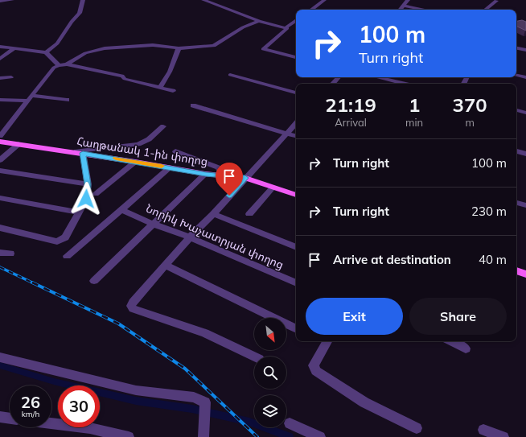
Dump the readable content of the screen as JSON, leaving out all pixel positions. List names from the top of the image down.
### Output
{
  "streets": {
    "main road": ["Հաղթանակ 1-ին փողոց"],
    "street": ["Նորիկ Խաչատրյան փողոց"]
  },
  "north": "bottom right",
  "page": {
    "turn": ["100 m", "Turn right"],
    "eta": [
      "21:19",
      "Arrival",
      "1",
      "min",
      "370",
      "m"
    ],
    "list": [
      {
        "name": "Turn right",
        "value": "100 m"
      },
      {
        "name": "Turn right",
        "value": "230 m"
      },
      {
        "name": "Arrive at destination",
        "value": "40 m"
      }
    ],
    "buttons": ["Exit", "Share"],
    "speed": "26 km/h",
    "limit": "30"
  }
}
